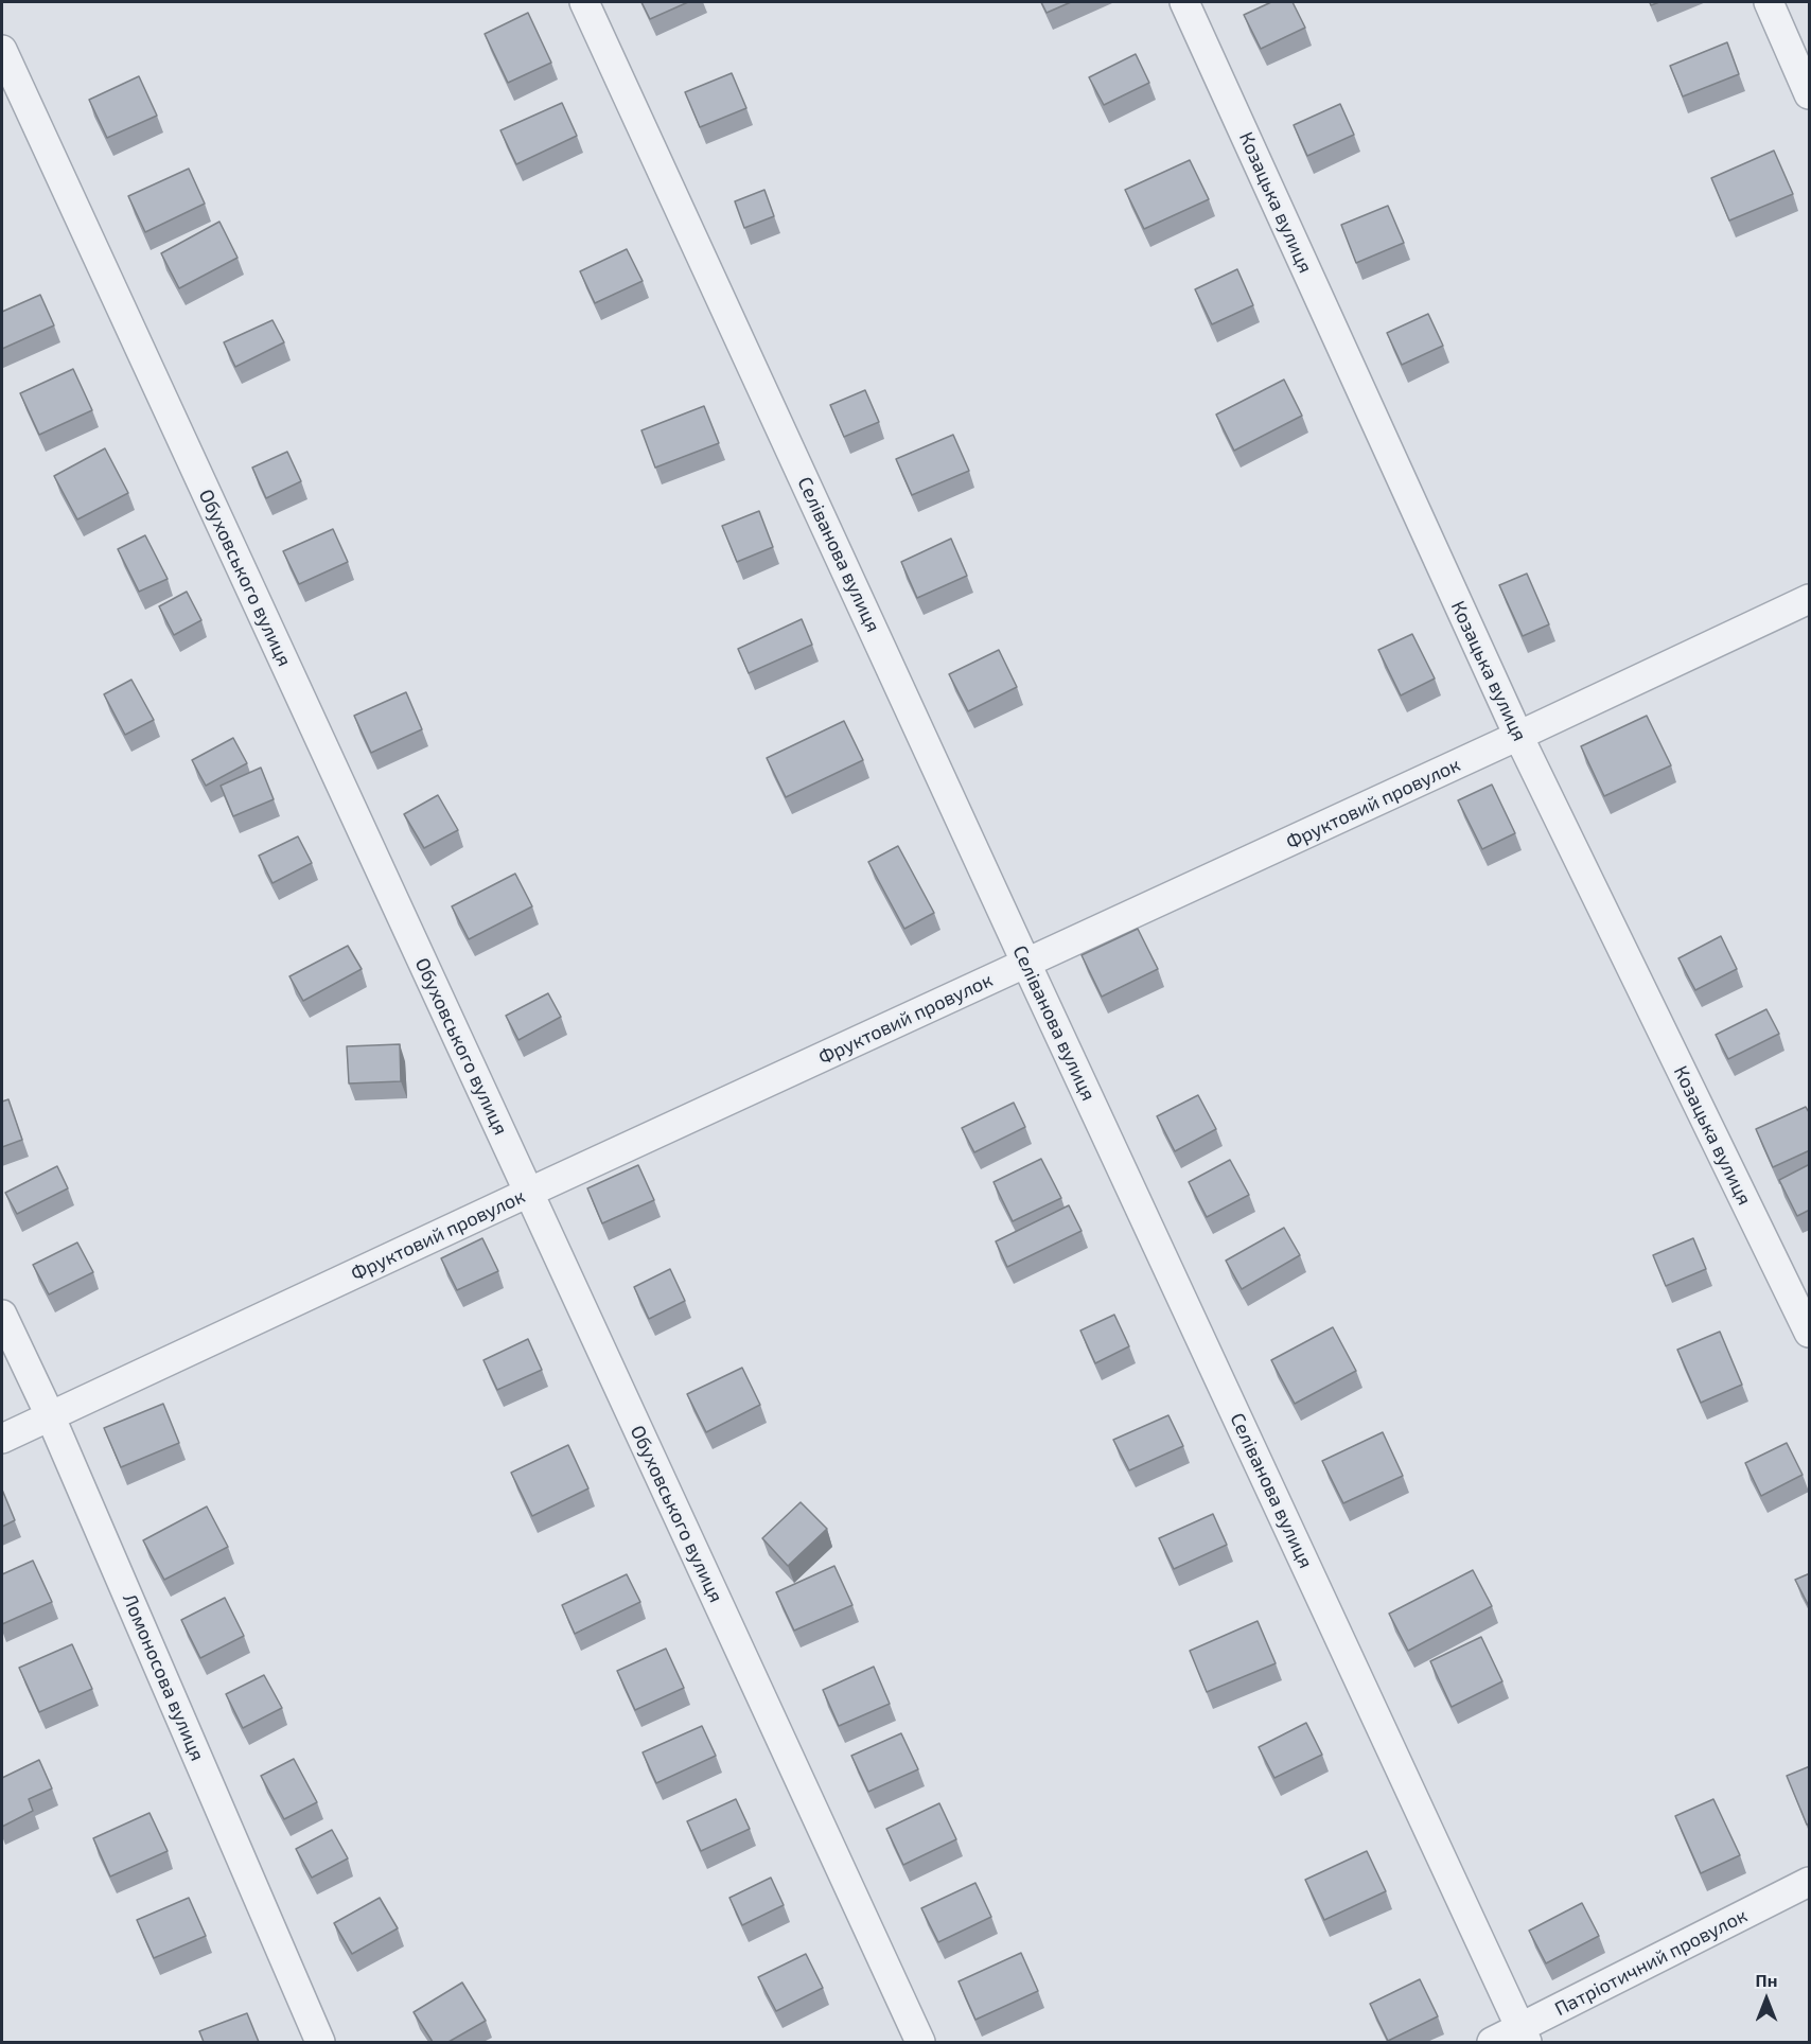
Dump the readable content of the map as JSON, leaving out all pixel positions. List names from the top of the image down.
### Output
{
  "streets": {
    "street": [
      "Козацька вулиця",
      "Селіванова вулиця",
      "Обуховського вулиця",
      "Фруктовий провулок",
      "Ломоносова вулиця",
      "Патріотичний провулок"
    ]
  },
  "crossings": [
    ["Козацька вулиця", "Фруктовий провулок"],
    ["Селіванова вулиця", "Фруктовий провулок"],
    ["Селіванова вулиця", "Патріотичний провулок"],
    ["Обуховського вулиця", "Фруктовий провулок"],
    ["Фруктовий провулок", "Ломоносова вулиця"]
  ],
  "north": "top"
}
